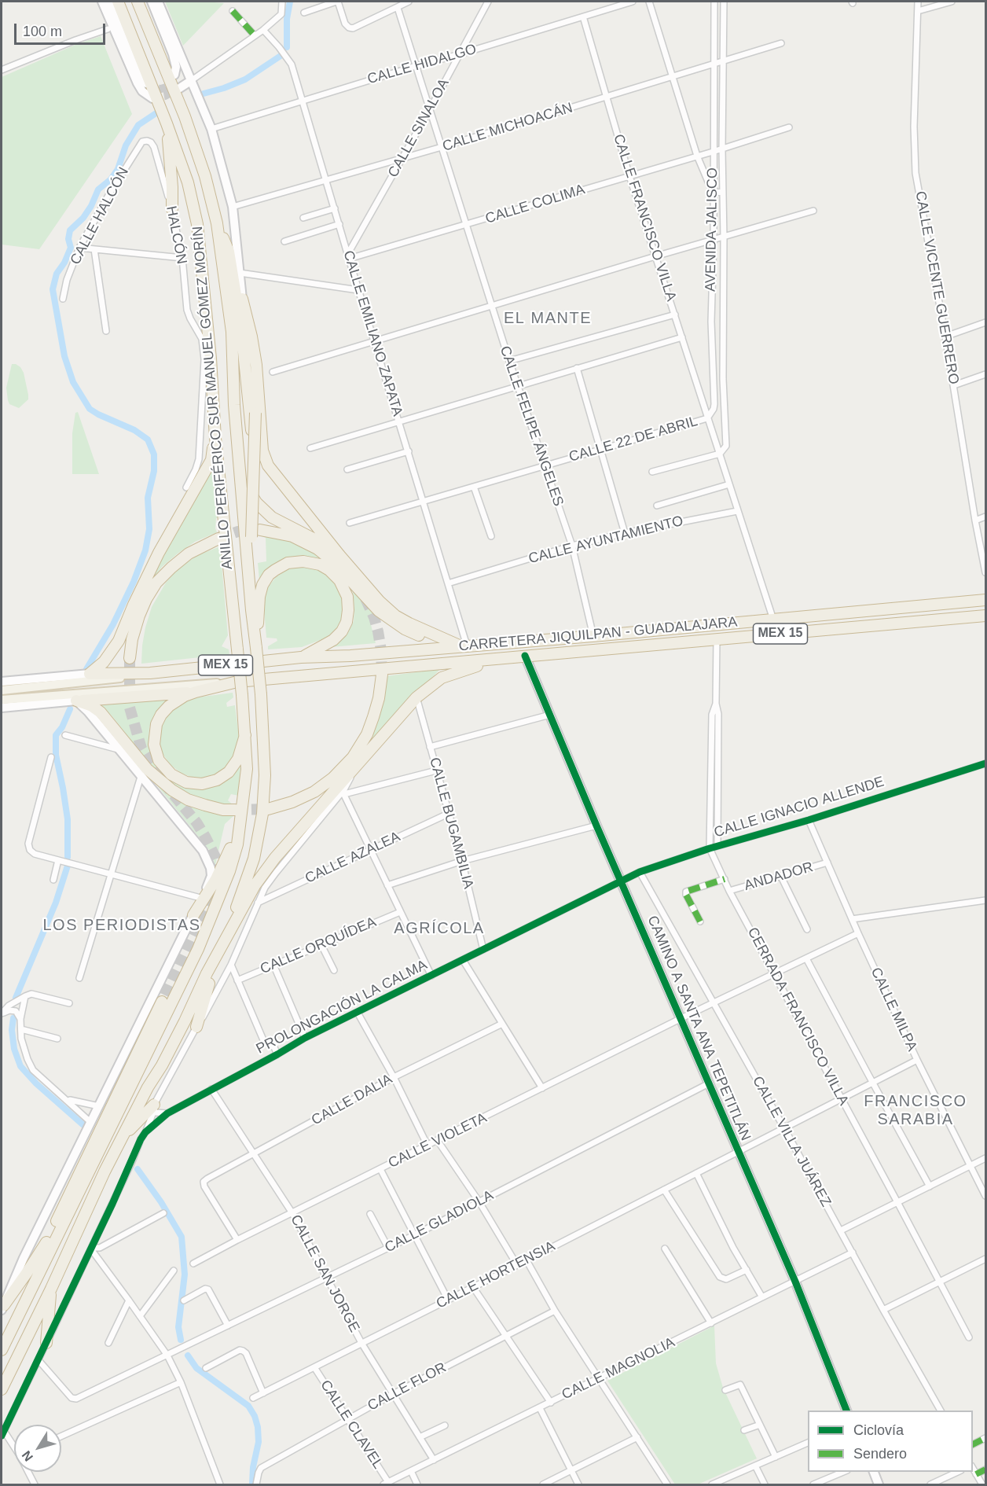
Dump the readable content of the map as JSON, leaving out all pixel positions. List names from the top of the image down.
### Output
{
  "streets": {
    "highway": ["ANILLO PERIFÉRICO SUR MANUEL GÓMEZ MORÍN", "MEX 15", "CARRETERA JIQUILPAN - GUADALAJARA"],
    "street": [
      "CALLE HIDALGO",
      "CALLE MICHOACÁN",
      "CALLE SINALOA",
      "CALLE COLIMA",
      "CALLE HALCÓN",
      "CALLE FRANCISCO VILLA",
      "AVENIDA JALISCO",
      "HALCÓN",
      "CALLE VICENTE GUERRERO",
      "CALLE EMILIANO ZAPATA",
      "CALLE FELIPE ÁNGELES",
      "CALLE 22 DE ABRIL",
      "CALLE AYUNTAMIENTO",
      "CALLE IGNACIO ALLENDE",
      "CALLE BUGAMBILIA",
      "CALLE AZALEA",
      "ANDADOR",
      "CALLE ORQUÍDEA",
      "PROLONGACIÓN LA CALMA",
      "CALLE MILPA",
      "CERRADA FRANCISCO VILLA",
      "CAMINO A SANTA ANA TEPETITLÁN",
      "CALLE DALIA",
      "CALLE VIOLETA",
      "CALLE VILLA JUÁREZ",
      "CALLE GLADIOLA",
      "CALLE SAN JORGE",
      "CALLE HORTENSIA",
      "CALLE MAGNOLIA",
      "CALLE FLOR",
      "CALLE CLAVEL"
    ]
  },
  "crossings": [
    ["CALLE HIDALGO", "CALLE SINALOA"],
    ["CALLE HIDALGO", "CALLE FRANCISCO VILLA"],
    ["CALLE HIDALGO", "CALLE EMILIANO ZAPATA"],
    ["CALLE HIDALGO", "CALLE FELIPE ÁNGELES"],
    ["CALLE MICHOACÁN", "CALLE SINALOA"],
    ["CALLE MICHOACÁN", "CALLE FRANCISCO VILLA"],
    ["CALLE MICHOACÁN", "AVENIDA JALISCO"],
    ["CALLE MICHOACÁN", "CALLE EMILIANO ZAPATA"],
    ["CALLE MICHOACÁN", "CALLE FELIPE ÁNGELES"],
    ["CALLE SINALOA", "CALLE COLIMA"],
    ["CALLE SINALOA", "CALLE EMILIANO ZAPATA"],
    ["CALLE SINALOA", "CALLE FELIPE ÁNGELES"],
    ["CALLE COLIMA", "CALLE FRANCISCO VILLA"],
    ["CALLE COLIMA", "AVENIDA JALISCO"],
    ["CALLE COLIMA", "CALLE EMILIANO ZAPATA"],
    ["CALLE COLIMA", "CALLE FELIPE ÁNGELES"],
    ["CALLE HALCÓN", "HALCÓN"],
    ["CALLE FRANCISCO VILLA", "AVENIDA JALISCO"],
    ["CALLE FRANCISCO VILLA", "CALLE 22 DE ABRIL"],
    ["AVENIDA JALISCO", "CALLE 22 DE ABRIL"],
    ["CALLE EMILIANO ZAPATA", "CALLE 22 DE ABRIL"],
    ["CALLE EMILIANO ZAPATA", "CALLE AYUNTAMIENTO"],
    ["CALLE EMILIANO ZAPATA", "CARRETERA JIQUILPAN - GUADALAJARA"],
    ["CALLE FELIPE ÁNGELES", "CALLE 22 DE ABRIL"],
    ["CALLE FELIPE ÁNGELES", "CALLE AYUNTAMIENTO"],
    ["CALLE FELIPE ÁNGELES", "CARRETERA JIQUILPAN - GUADALAJARA"],
    ["MEX 15", "CARRETERA JIQUILPAN - GUADALAJARA"],
    ["CARRETERA JIQUILPAN - GUADALAJARA", "CERRADA FRANCISCO VILLA"],
    ["CARRETERA JIQUILPAN - GUADALAJARA", "CAMINO A SANTA ANA TEPETITLÁN"],
    ["CALLE IGNACIO ALLENDE", "PROLONGACIÓN LA CALMA"],
    ["CALLE IGNACIO ALLENDE", "CALLE MILPA"],
    ["CALLE IGNACIO ALLENDE", "CERRADA FRANCISCO VILLA"],
    ["CALLE IGNACIO ALLENDE", "CAMINO A SANTA ANA TEPETITLÁN"],
    ["CALLE IGNACIO ALLENDE", "CALLE VILLA JUÁREZ"],
    ["CALLE BUGAMBILIA", "CALLE AZALEA"],
    ["CALLE BUGAMBILIA", "PROLONGACIÓN LA CALMA"],
    ["ANDADOR", "CALLE MILPA"],
    ["ANDADOR", "CERRADA FRANCISCO VILLA"],
    ["PROLONGACIÓN LA CALMA", "CAMINO A SANTA ANA TEPETITLÁN"],
    ["PROLONGACIÓN LA CALMA", "CALLE GLADIOLA"],
    ["PROLONGACIÓN LA CALMA", "CALLE SAN JORGE"],
    ["CALLE MILPA", "CALLE VIOLETA"],
    ["CERRADA FRANCISCO VILLA", "CALLE VIOLETA"],
    ["CAMINO A SANTA ANA TEPETITLÁN", "CALLE VIOLETA"],
    ["CAMINO A SANTA ANA TEPETITLÁN", "CALLE GLADIOLA"],
    ["CAMINO A SANTA ANA TEPETITLÁN", "CALLE HORTENSIA"],
    ["CAMINO A SANTA ANA TEPETITLÁN", "CALLE MAGNOLIA"],
    ["CALLE DALIA", "CALLE VIOLETA"],
    ["CALLE DALIA", "CALLE SAN JORGE"],
    ["CALLE VIOLETA", "CALLE VILLA JUÁREZ"],
    ["CALLE VIOLETA", "CALLE SAN JORGE"],
    ["CALLE VILLA JUÁREZ", "CALLE MAGNOLIA"],
    ["CALLE GLADIOLA", "CALLE SAN JORGE"],
    ["CALLE SAN JORGE", "CALLE HORTENSIA"],
    ["CALLE SAN JORGE", "CALLE MAGNOLIA"],
    ["CALLE SAN JORGE", "CALLE FLOR"],
    ["CALLE HORTENSIA", "CALLE CLAVEL"],
    ["CALLE MAGNOLIA", "CALLE CLAVEL"],
    ["CALLE FLOR", "CALLE CLAVEL"]
  ],
  "districts": [
    "EL MANTE",
    "LOS PERIODISTAS",
    "AGRÍCOLA",
    "FRANCISCO SARABIA"
  ],
  "legend": ["Ciclovía", "Sendero"],
  "scale_bar": "100 m",
  "north": "bottom left"
}
